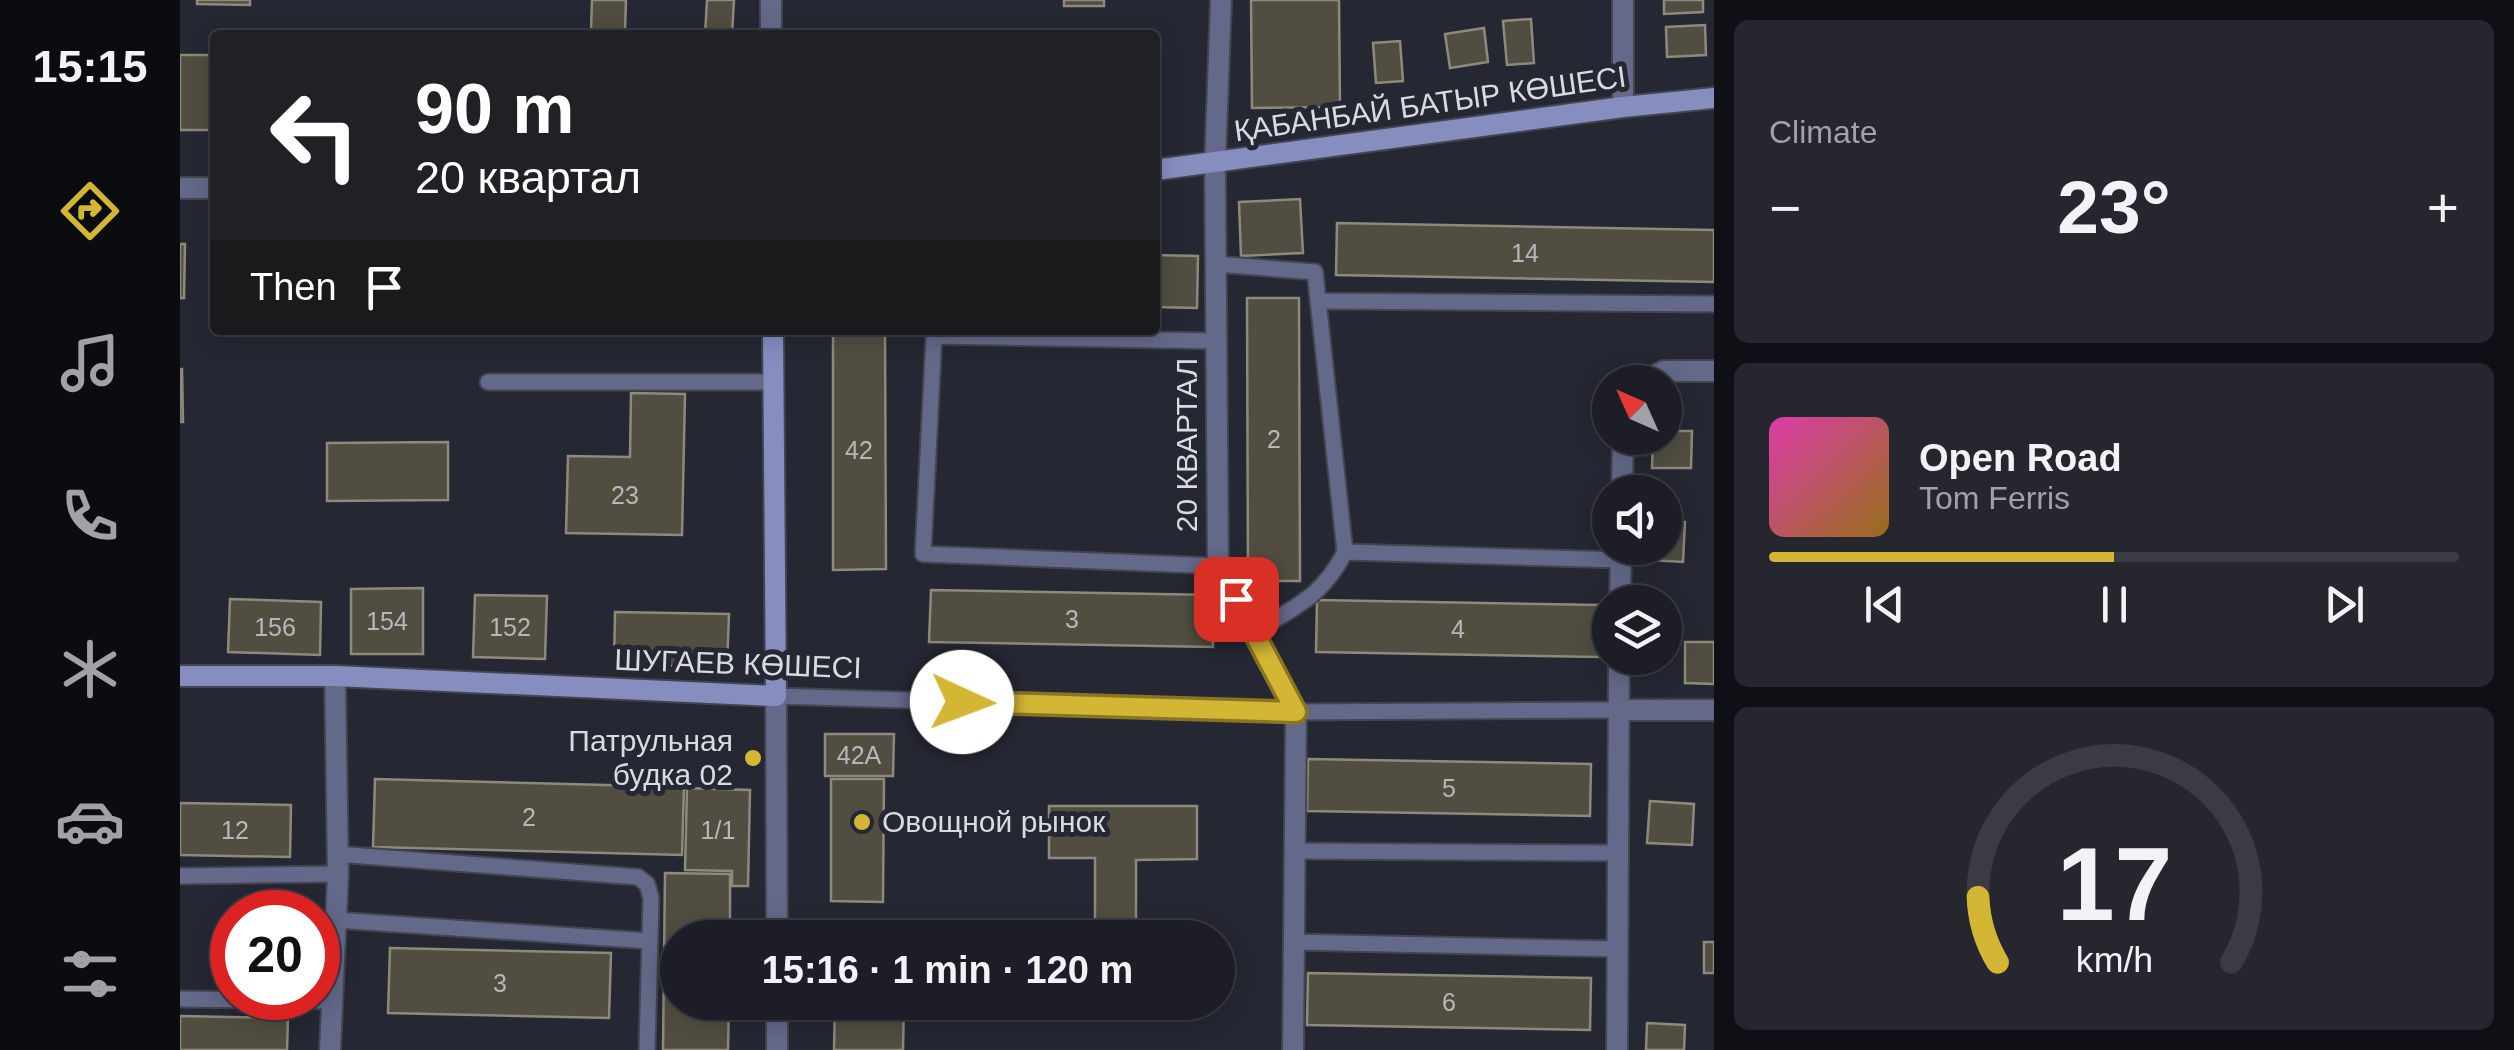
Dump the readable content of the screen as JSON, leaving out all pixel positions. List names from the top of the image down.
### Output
{
  "streets": {
    "main road": ["ҚАБАНБАЙ БАТЫР КӨШЕСІ", "ШУГАЕВ КӨШЕСІ"],
    "street": ["20 КВАРТАЛ"]
  },
  "crossings": [
    ["ҚАБАНБАЙ БАТЫР КӨШЕСІ", "20 КВАРТАЛ"],
    ["20 КВАРТАЛ", "ШУГАЕВ КӨШЕСІ"]
  ],
  "places": ["Патрульная будка 02", "Овощной рынок"],
  "house_numbers": [
    "14",
    "2",
    "42",
    "23",
    "3",
    "154",
    "156",
    "152",
    "4",
    "42А",
    "5",
    "2",
    "12",
    "1/1",
    "3",
    "6"
  ],
  "north": "top left",
  "page": {
    "tabs": "15:15",
    "tile": "Climate",
    "turn": ["90 m", "20 квартал"],
    "heat": ["−", "23°", "+"],
    "then": "Then",
    "song": ["Open Road", "Tom Ferris"],
    "limit": "20",
    "trip": "15:16 · 1 min · 120 m",
    "gauge": ["17", "km/h"]
  }
}
